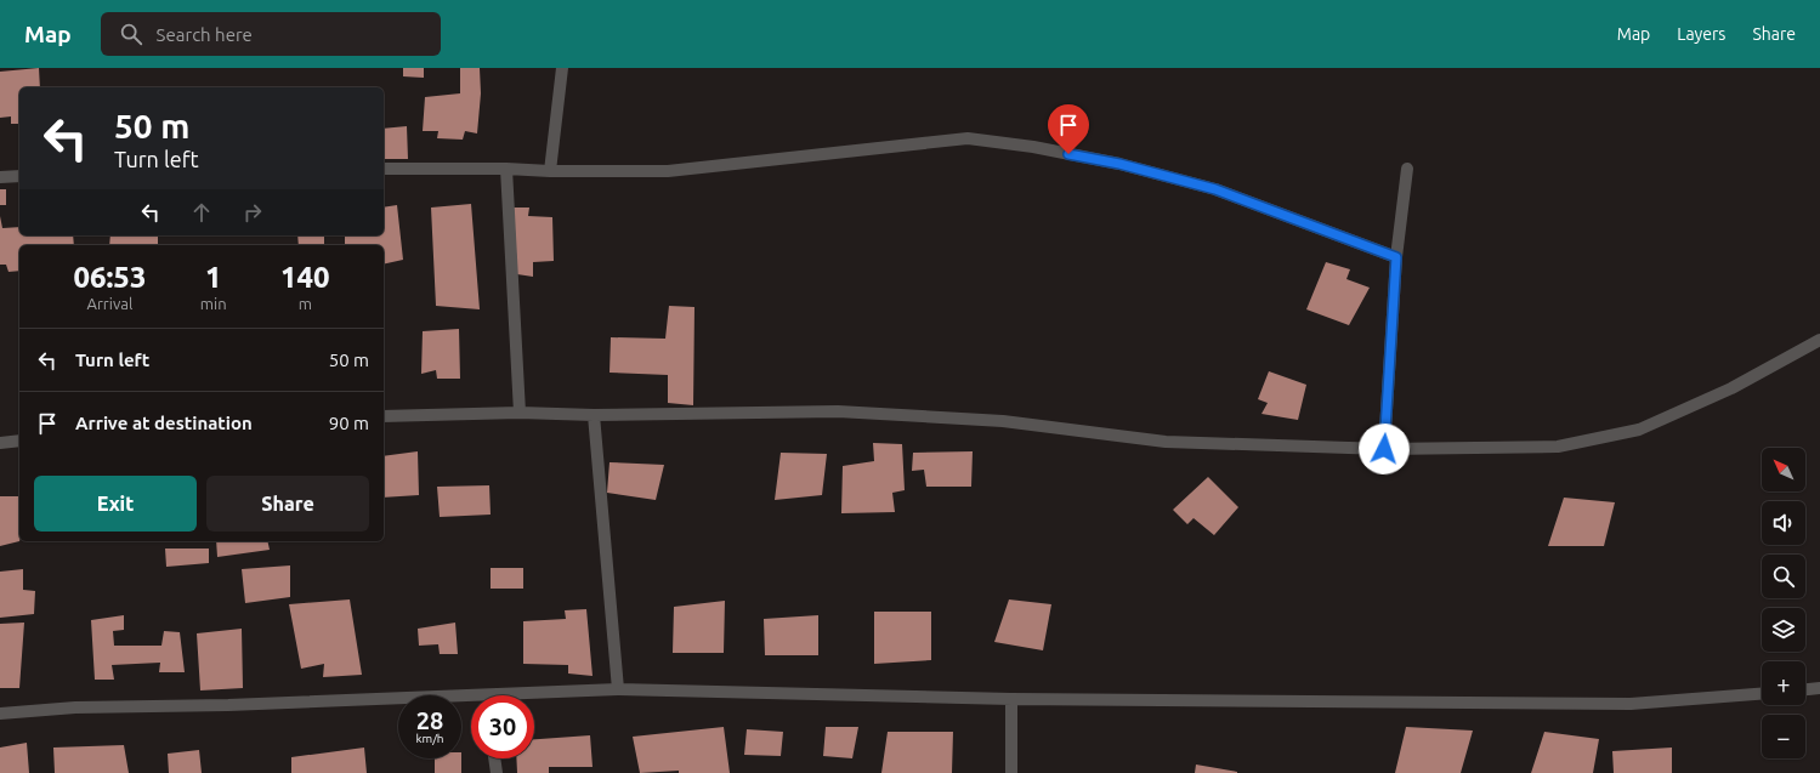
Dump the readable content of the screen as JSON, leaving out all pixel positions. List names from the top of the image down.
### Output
{
  "north": "top left",
  "page": {
    "header": "Map",
    "search": "Search here",
    "nav": ["Map", "Layers", "Share"],
    "turn": ["50 m", "Turn left"],
    "eta": [
      "06:53",
      "Arrival",
      "1",
      "min",
      "140",
      "m"
    ],
    "list": [
      {
        "name": "Turn left",
        "value": "50 m"
      },
      {
        "name": "Arrive at destination",
        "value": "90 m"
      }
    ],
    "map_buttons": ["+", "−"],
    "buttons": ["Exit", "Share"],
    "speed": "28 km/h",
    "limit": "30"
  }
}
